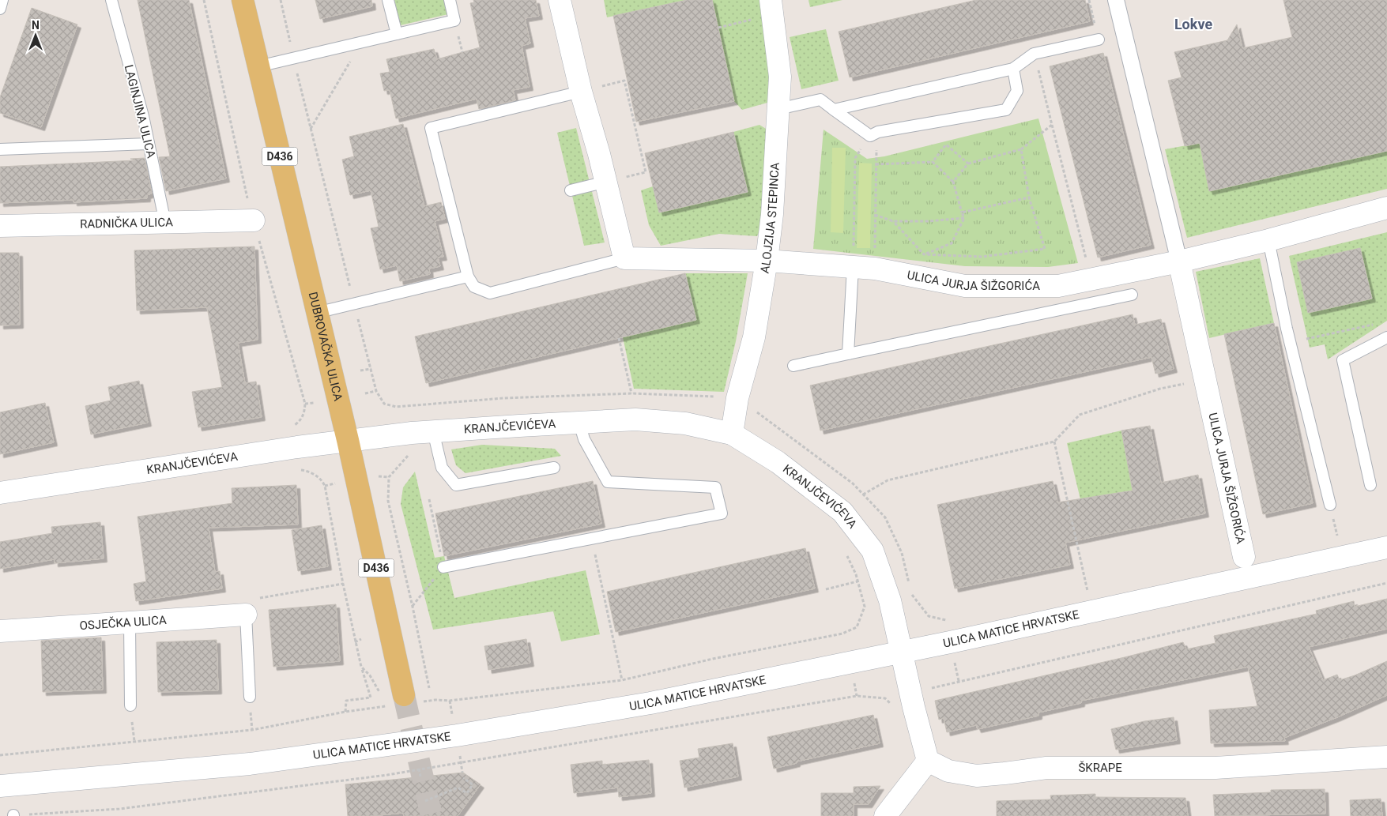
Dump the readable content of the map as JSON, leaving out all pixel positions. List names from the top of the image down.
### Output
{
  "streets": {
    "main road": ["D436", "DUBROVAČKA ULICA"],
    "street": [
      "ALOJZIJA STEPINCA",
      "RADNIČKA ULICA",
      "ULICA JURJA ŠIŽGORIĆA",
      "KRANJČEVIĆEVA",
      "OSJEČKA ULICA",
      "ULICA MATICE HRVATSKE",
      "ŠKRAPE"
    ],
    "lane": ["LAGINJINA ULICA"]
  },
  "crossings": [
    ["LAGINJINA ULICA", "RADNIČKA ULICA"],
    ["ALOJZIJA STEPINCA", "ULICA JURJA ŠIŽGORIĆA"],
    ["ALOJZIJA STEPINCA", "KRANJČEVIĆEVA"],
    ["DUBROVAČKA ULICA", "KRANJČEVIĆEVA"],
    ["KRANJČEVIĆEVA", "ULICA MATICE HRVATSKE"]
  ],
  "districts": ["Lokve"],
  "north": "top"
}
